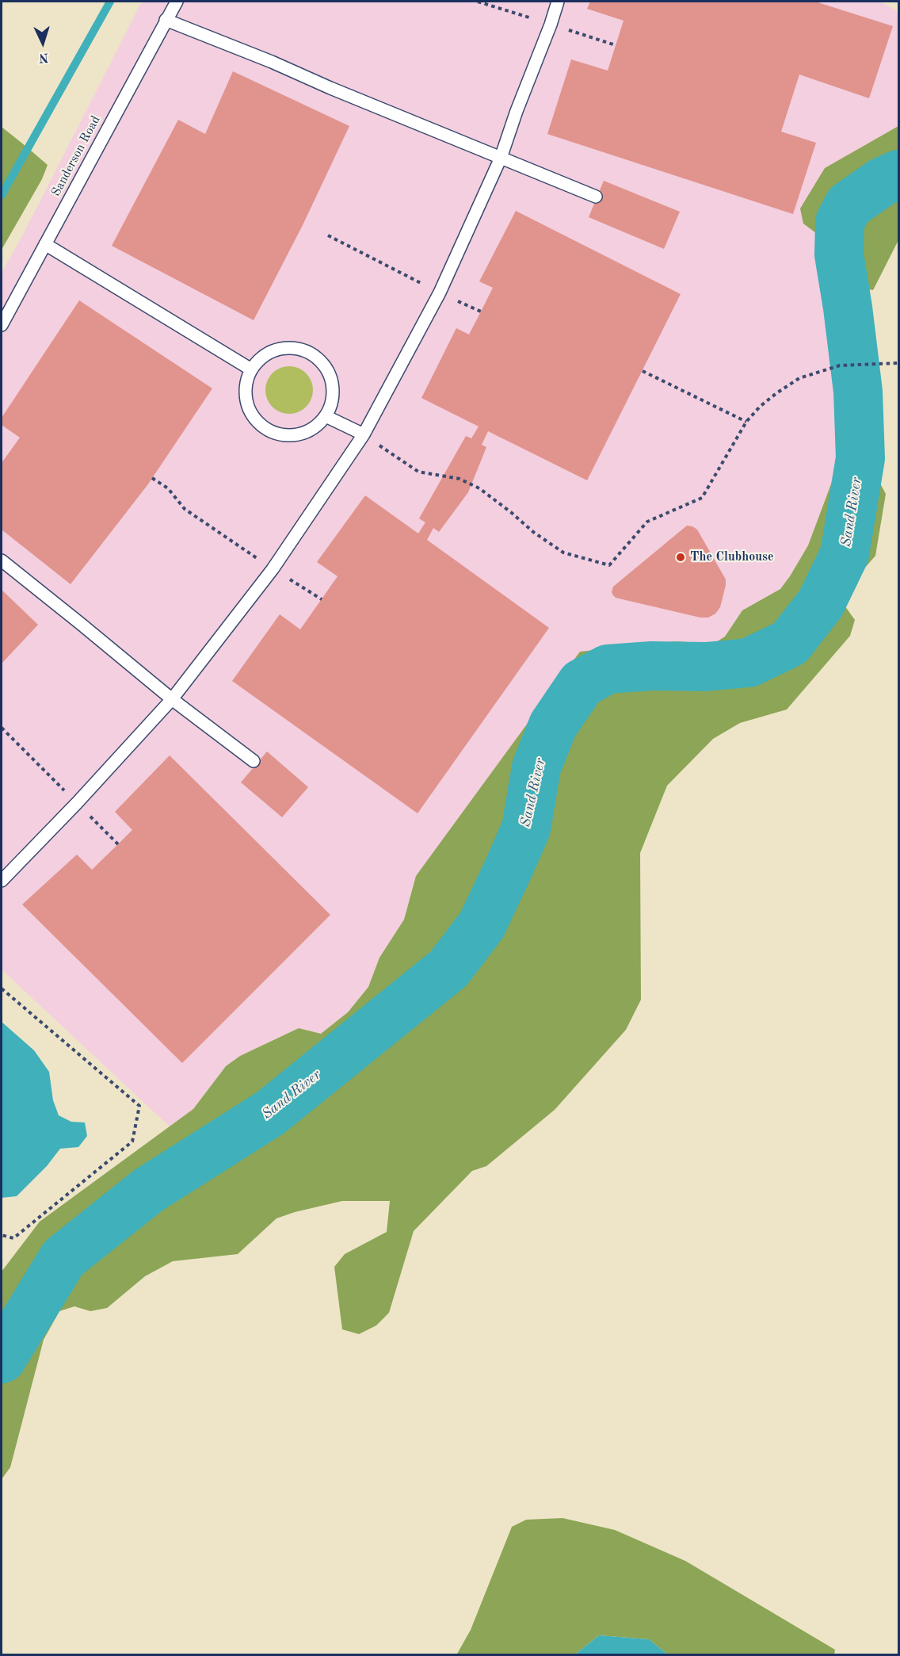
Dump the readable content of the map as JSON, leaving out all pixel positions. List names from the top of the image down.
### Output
{
  "streets": {
    "lane": ["Sanderson Road"]
  },
  "water": ["Sand River"],
  "places": ["The Clubhouse"],
  "north": "bottom"
}
